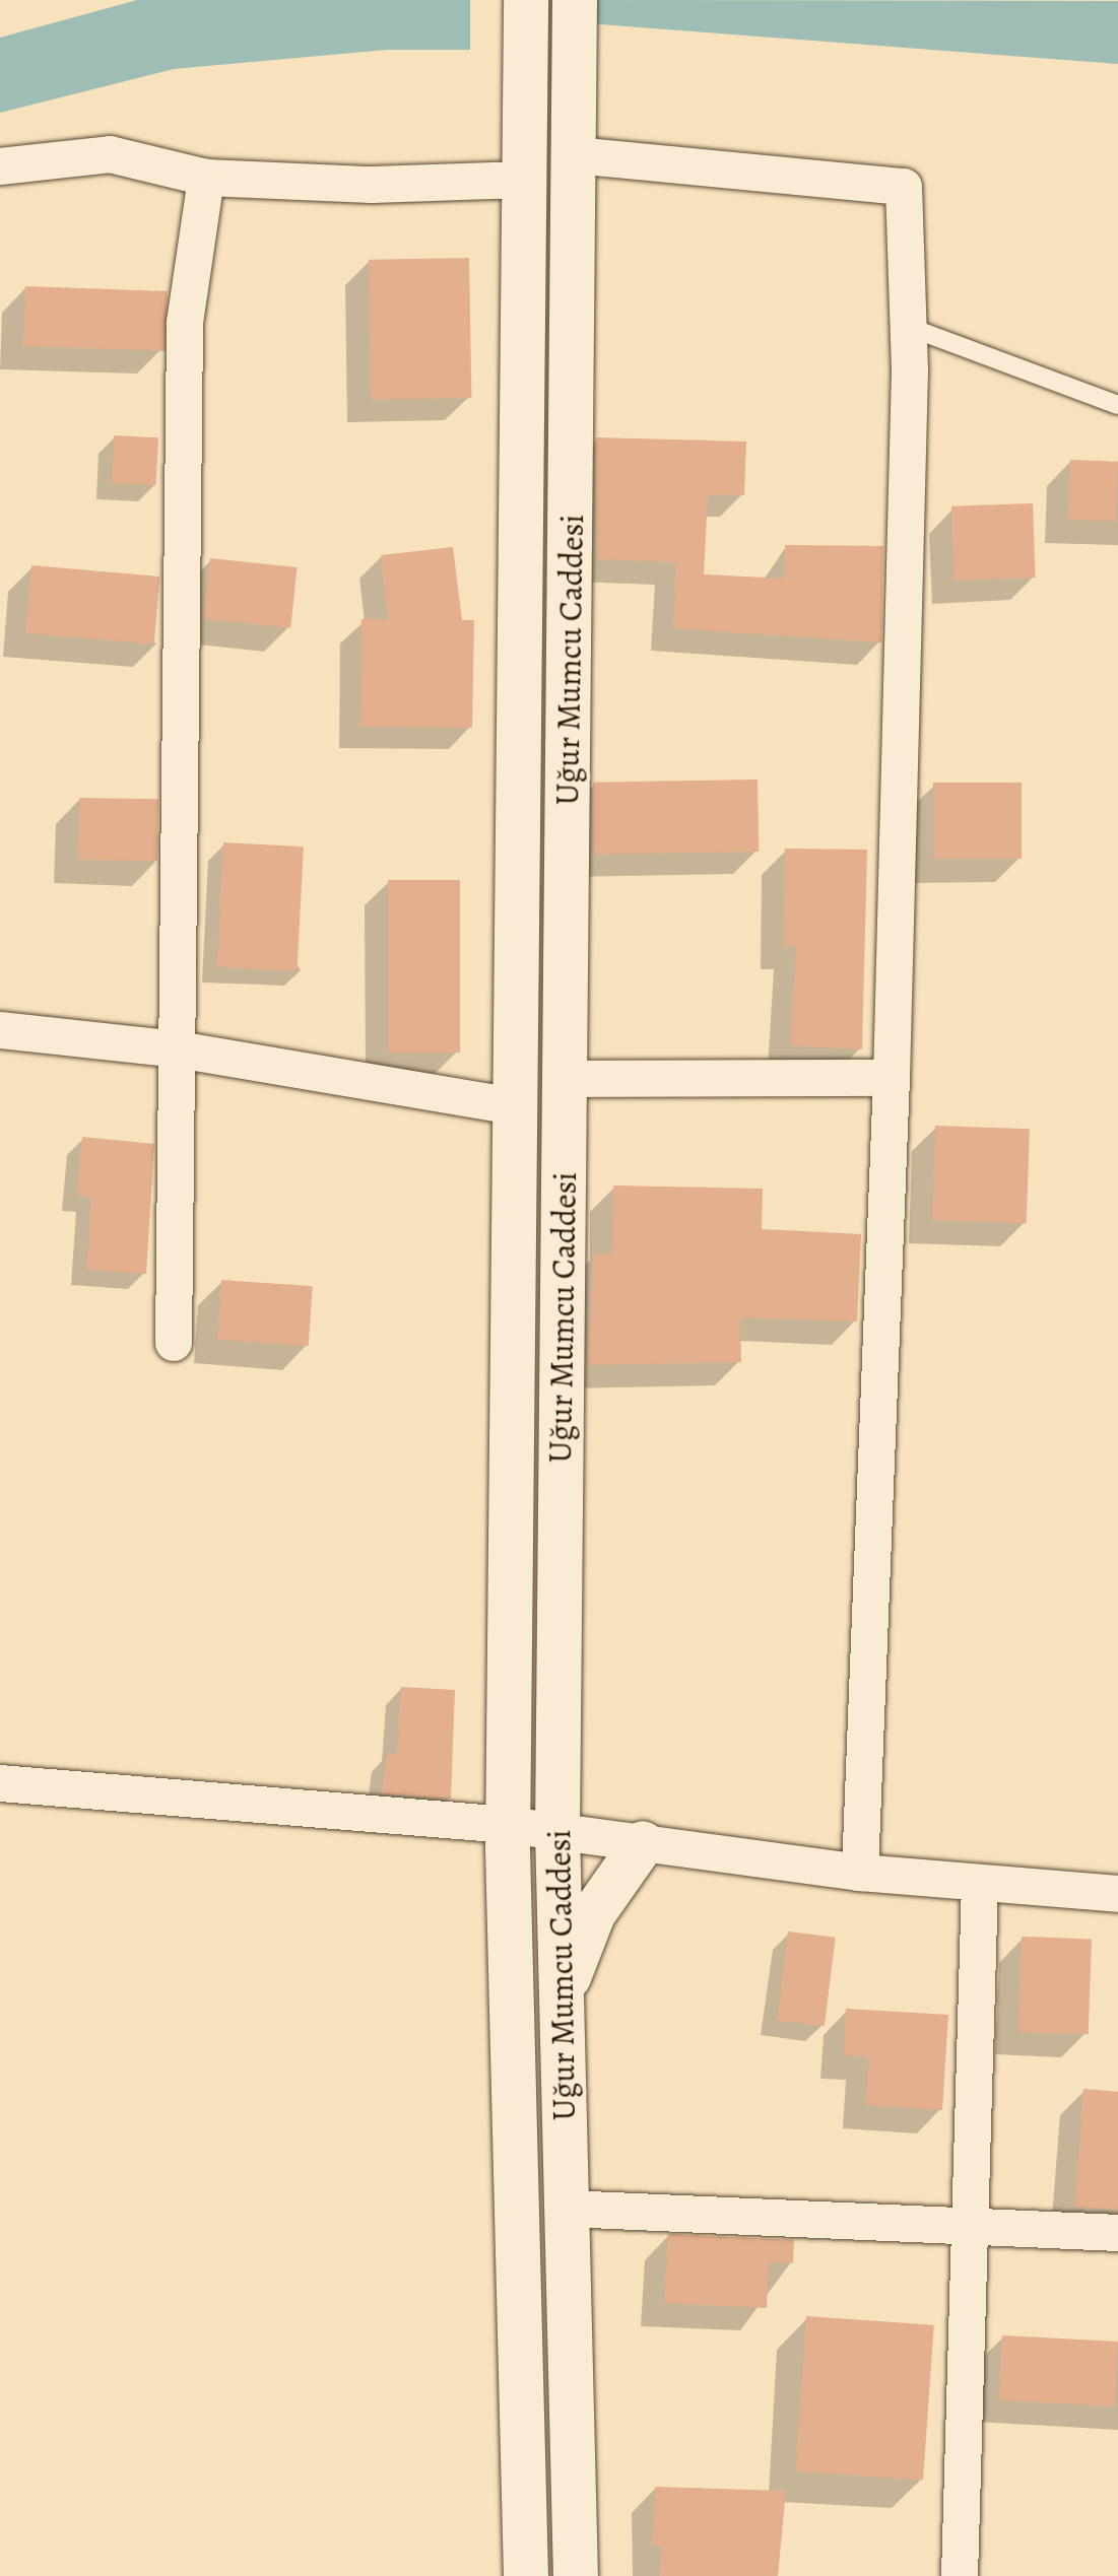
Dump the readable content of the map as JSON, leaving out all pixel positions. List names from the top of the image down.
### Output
{
  "streets": {
    "street": ["Uğur Mumcu Caddesi"]
  }
}
